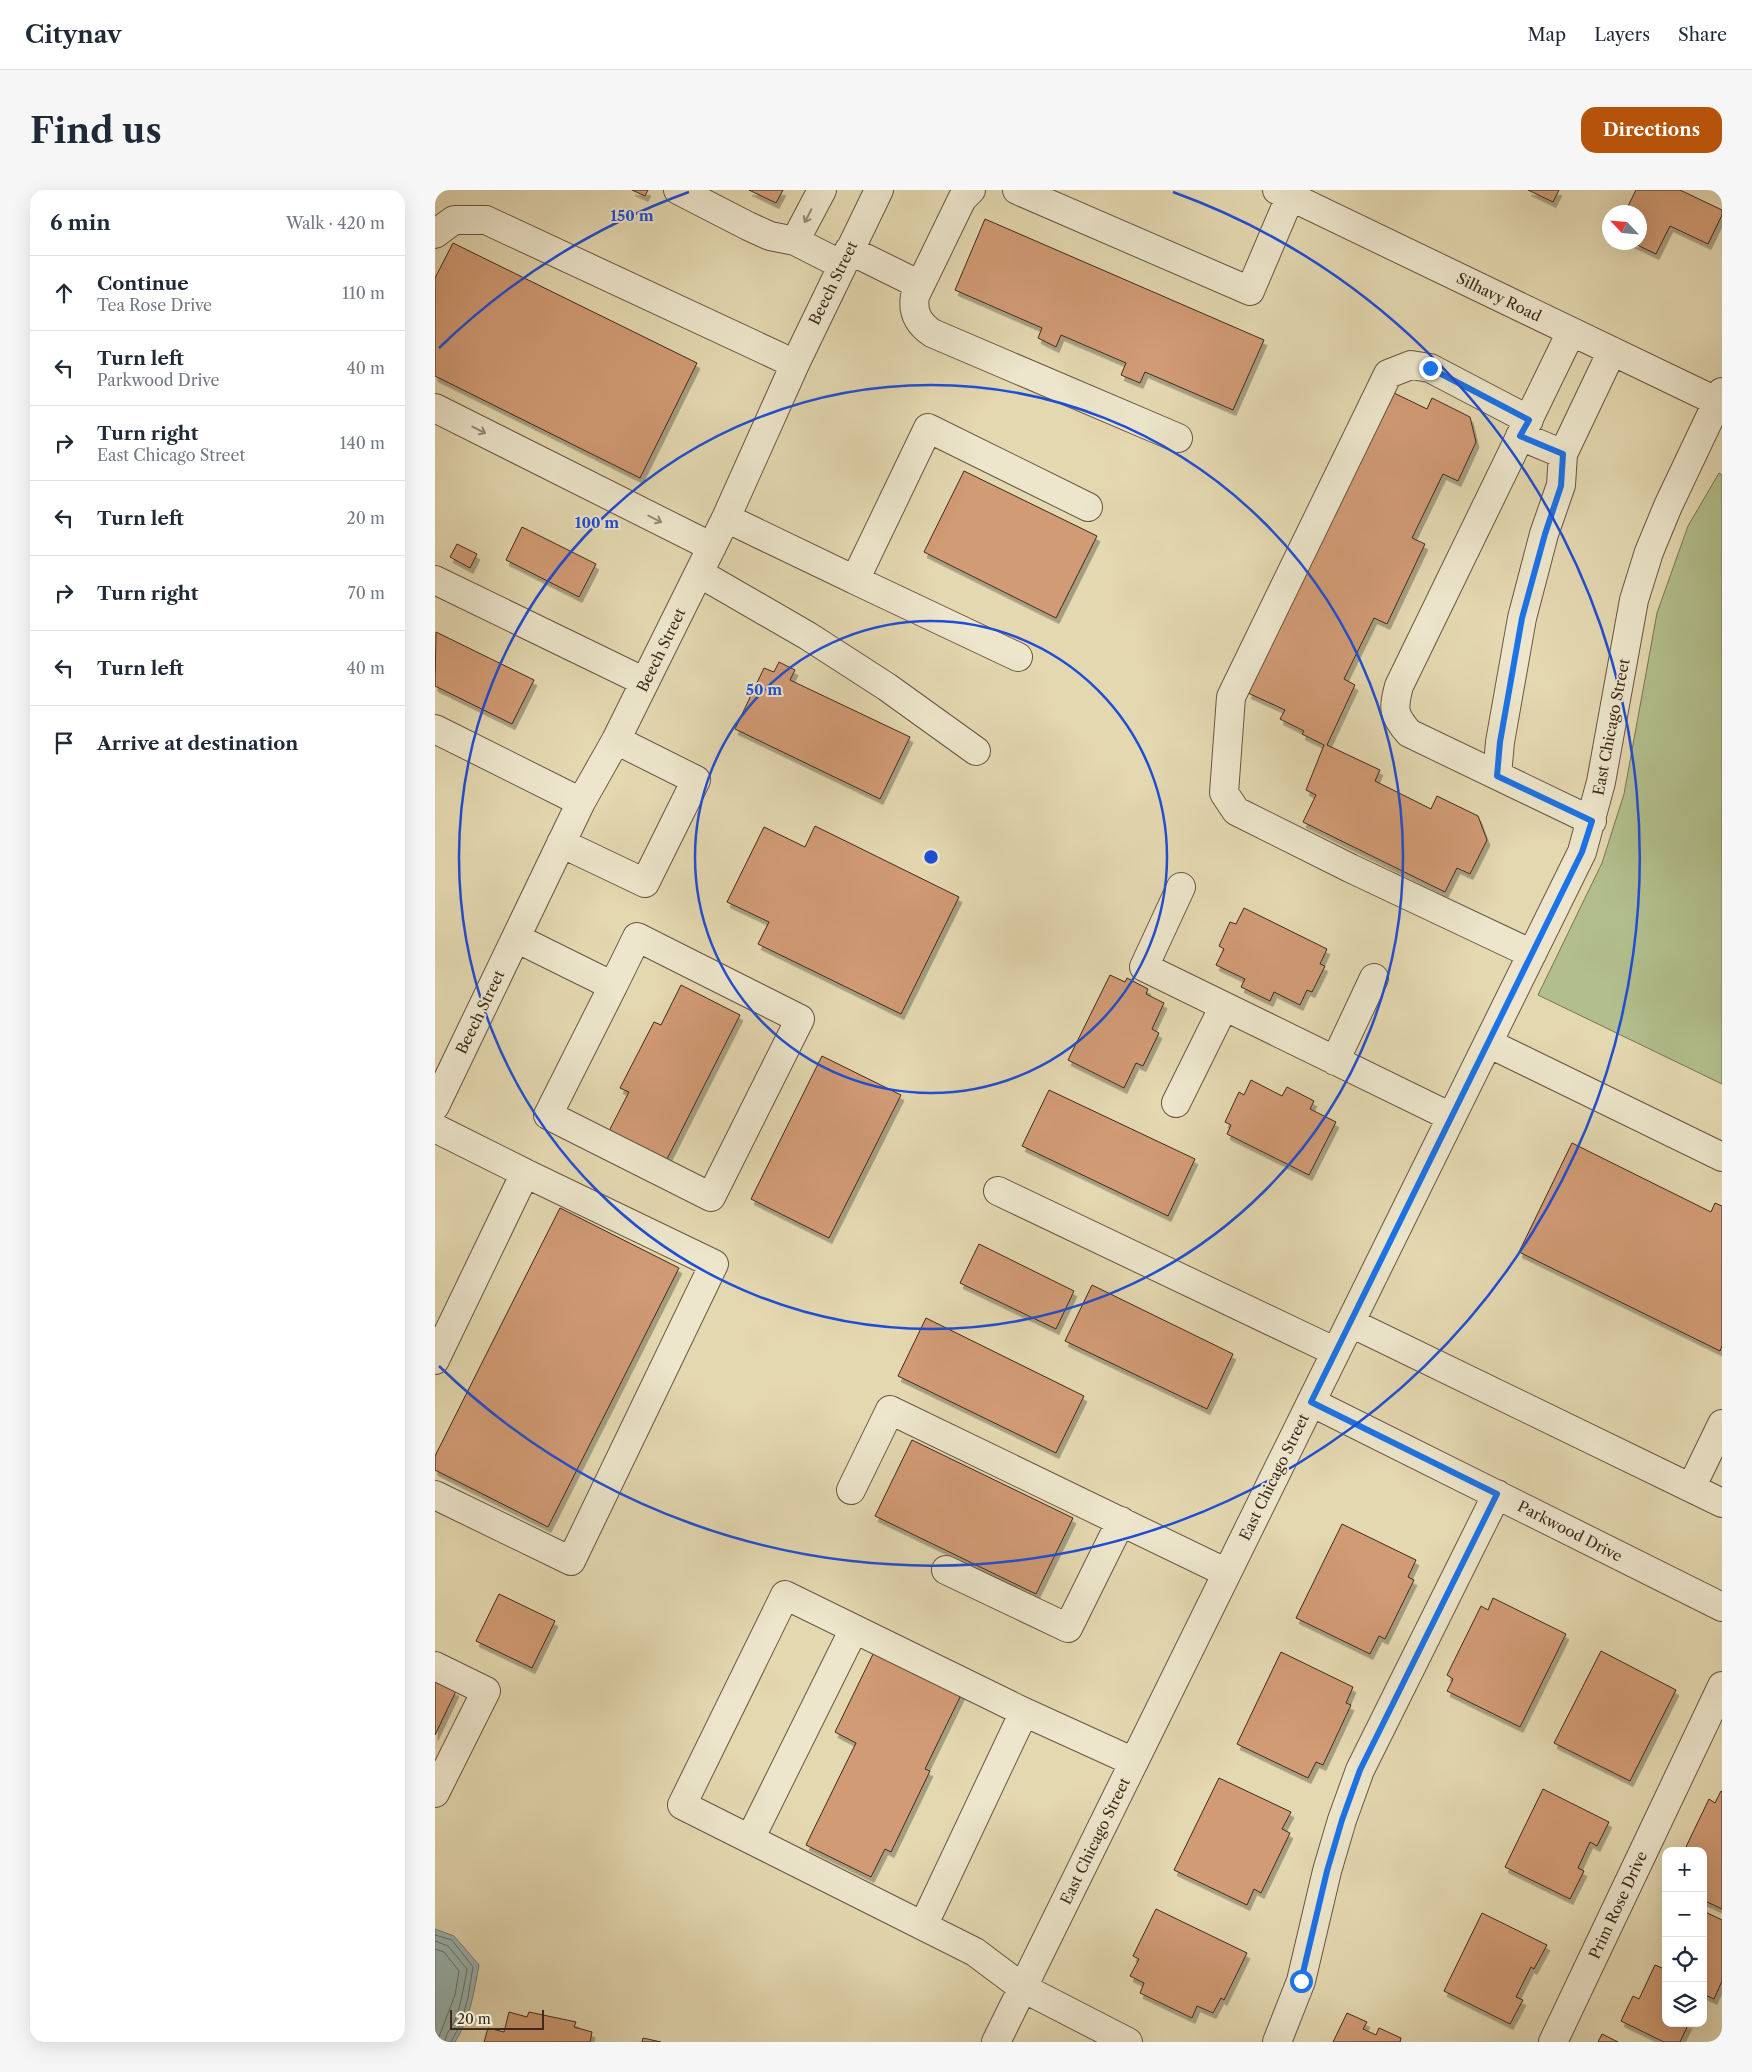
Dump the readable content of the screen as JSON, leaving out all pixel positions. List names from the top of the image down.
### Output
{
  "streets": {
    "street": [
      "Beech Street",
      "Silhavy Road",
      "East Chicago Street",
      "Parkwood Drive",
      "Prim Rose Drive"
    ]
  },
  "crossings": [
    ["Silhavy Road", "East Chicago Street"],
    ["East Chicago Street", "Parkwood Drive"]
  ],
  "scale_bar": "20 m",
  "north": "top left",
  "page": {
    "header": "Citynav",
    "nav": ["Map", "Layers", "Share"],
    "buttons": "Directions",
    "title": "Find us",
    "heading": ["6 min", "Walk · 420 m"],
    "list": [
      ["Continue", "Tea Rose Drive", "110 m"],
      ["Turn left", "Parkwood Drive", "40 m"],
      ["Turn right", "East Chicago Street", "140 m"],
      ["Turn left", "20 m"],
      ["Turn right", "70 m"],
      ["Turn left", "40 m"],
      "Arrive at destination"
    ],
    "map_buttons": ["+", "−"],
    "scale": "20 m"
  },
  "rings": ["150 m", "100 m", "50 m"]
}
